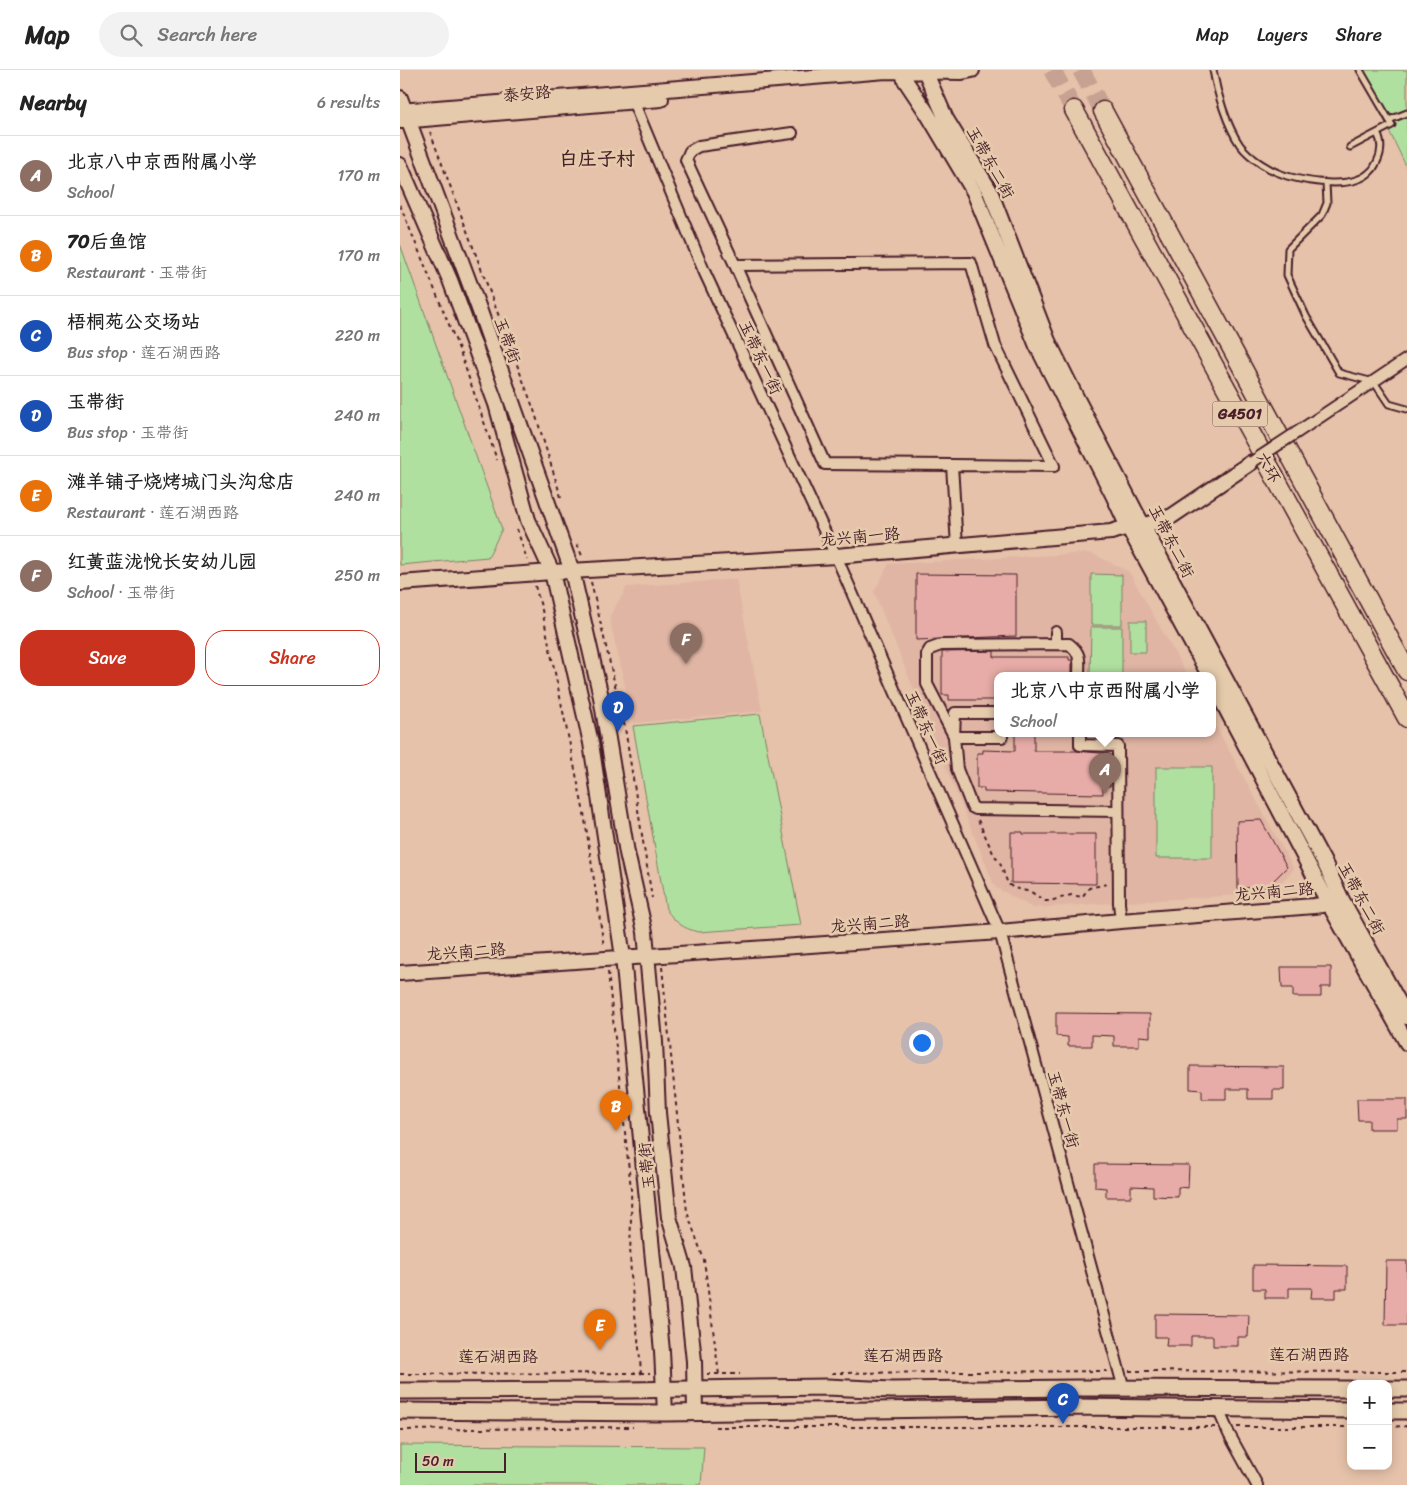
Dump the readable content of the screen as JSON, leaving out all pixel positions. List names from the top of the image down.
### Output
{
  "streets": {
    "highway": ["G4501", "六环"],
    "main road": ["莲石湖西路"],
    "street": [
      "泰安路",
      "玉带东二街",
      "玉带街",
      "玉带东一街",
      "龙兴南一路",
      "龙兴南二路"
    ]
  },
  "crossings": [
    ["泰安路", "玉带东二街"],
    ["泰安路", "玉带街"],
    ["泰安路", "玉带东一街"],
    ["玉带东二街", "龙兴南一路"],
    ["玉带东二街", "龙兴南二路"],
    ["玉带街", "龙兴南一路"],
    ["玉带街", "龙兴南二路"],
    ["玉带街", "莲石湖西路"],
    ["玉带东一街", "龙兴南一路"],
    ["玉带东一街", "龙兴南二路"],
    ["玉带东一街", "莲石湖西路"]
  ],
  "districts": ["白庄子村"],
  "scale_bar": "50 m",
  "page": {
    "header": "Map",
    "search": "Search here",
    "nav": ["Map", "Layers", "Share"],
    "heading": ["Nearby", "6 results"],
    "list": [
      {
        "mark": "A",
        "name": "北京八中京西附属小学",
        "note": "School",
        "value": "170 m"
      },
      {
        "mark": "B",
        "name": "70后鱼馆",
        "note": "Restaurant · 玉带街",
        "value": "170 m"
      },
      {
        "mark": "C",
        "name": "梧桐苑公交场站",
        "note": "Bus stop · 莲石湖西路",
        "value": "220 m"
      },
      {
        "mark": "D",
        "name": "玉带街",
        "note": "Bus stop · 玉带街",
        "value": "240 m"
      },
      {
        "mark": "E",
        "name": "滩羊铺子烧烤城门头沟总店",
        "note": "Restaurant · 莲石湖西路",
        "value": "240 m"
      },
      {
        "mark": "F",
        "name": "红黄蓝泷悦长安幼儿园",
        "note": "School · 玉带街",
        "value": "250 m"
      }
    ],
    "buttons": ["Save", "Share"],
    "pins": [
      "F",
      "D",
      "A",
      "B",
      "E",
      "C"
    ],
    "popup": ["北京八中京西附属小学", "School"],
    "map_buttons": ["+", "−"],
    "scale": "50 m"
  }
}
